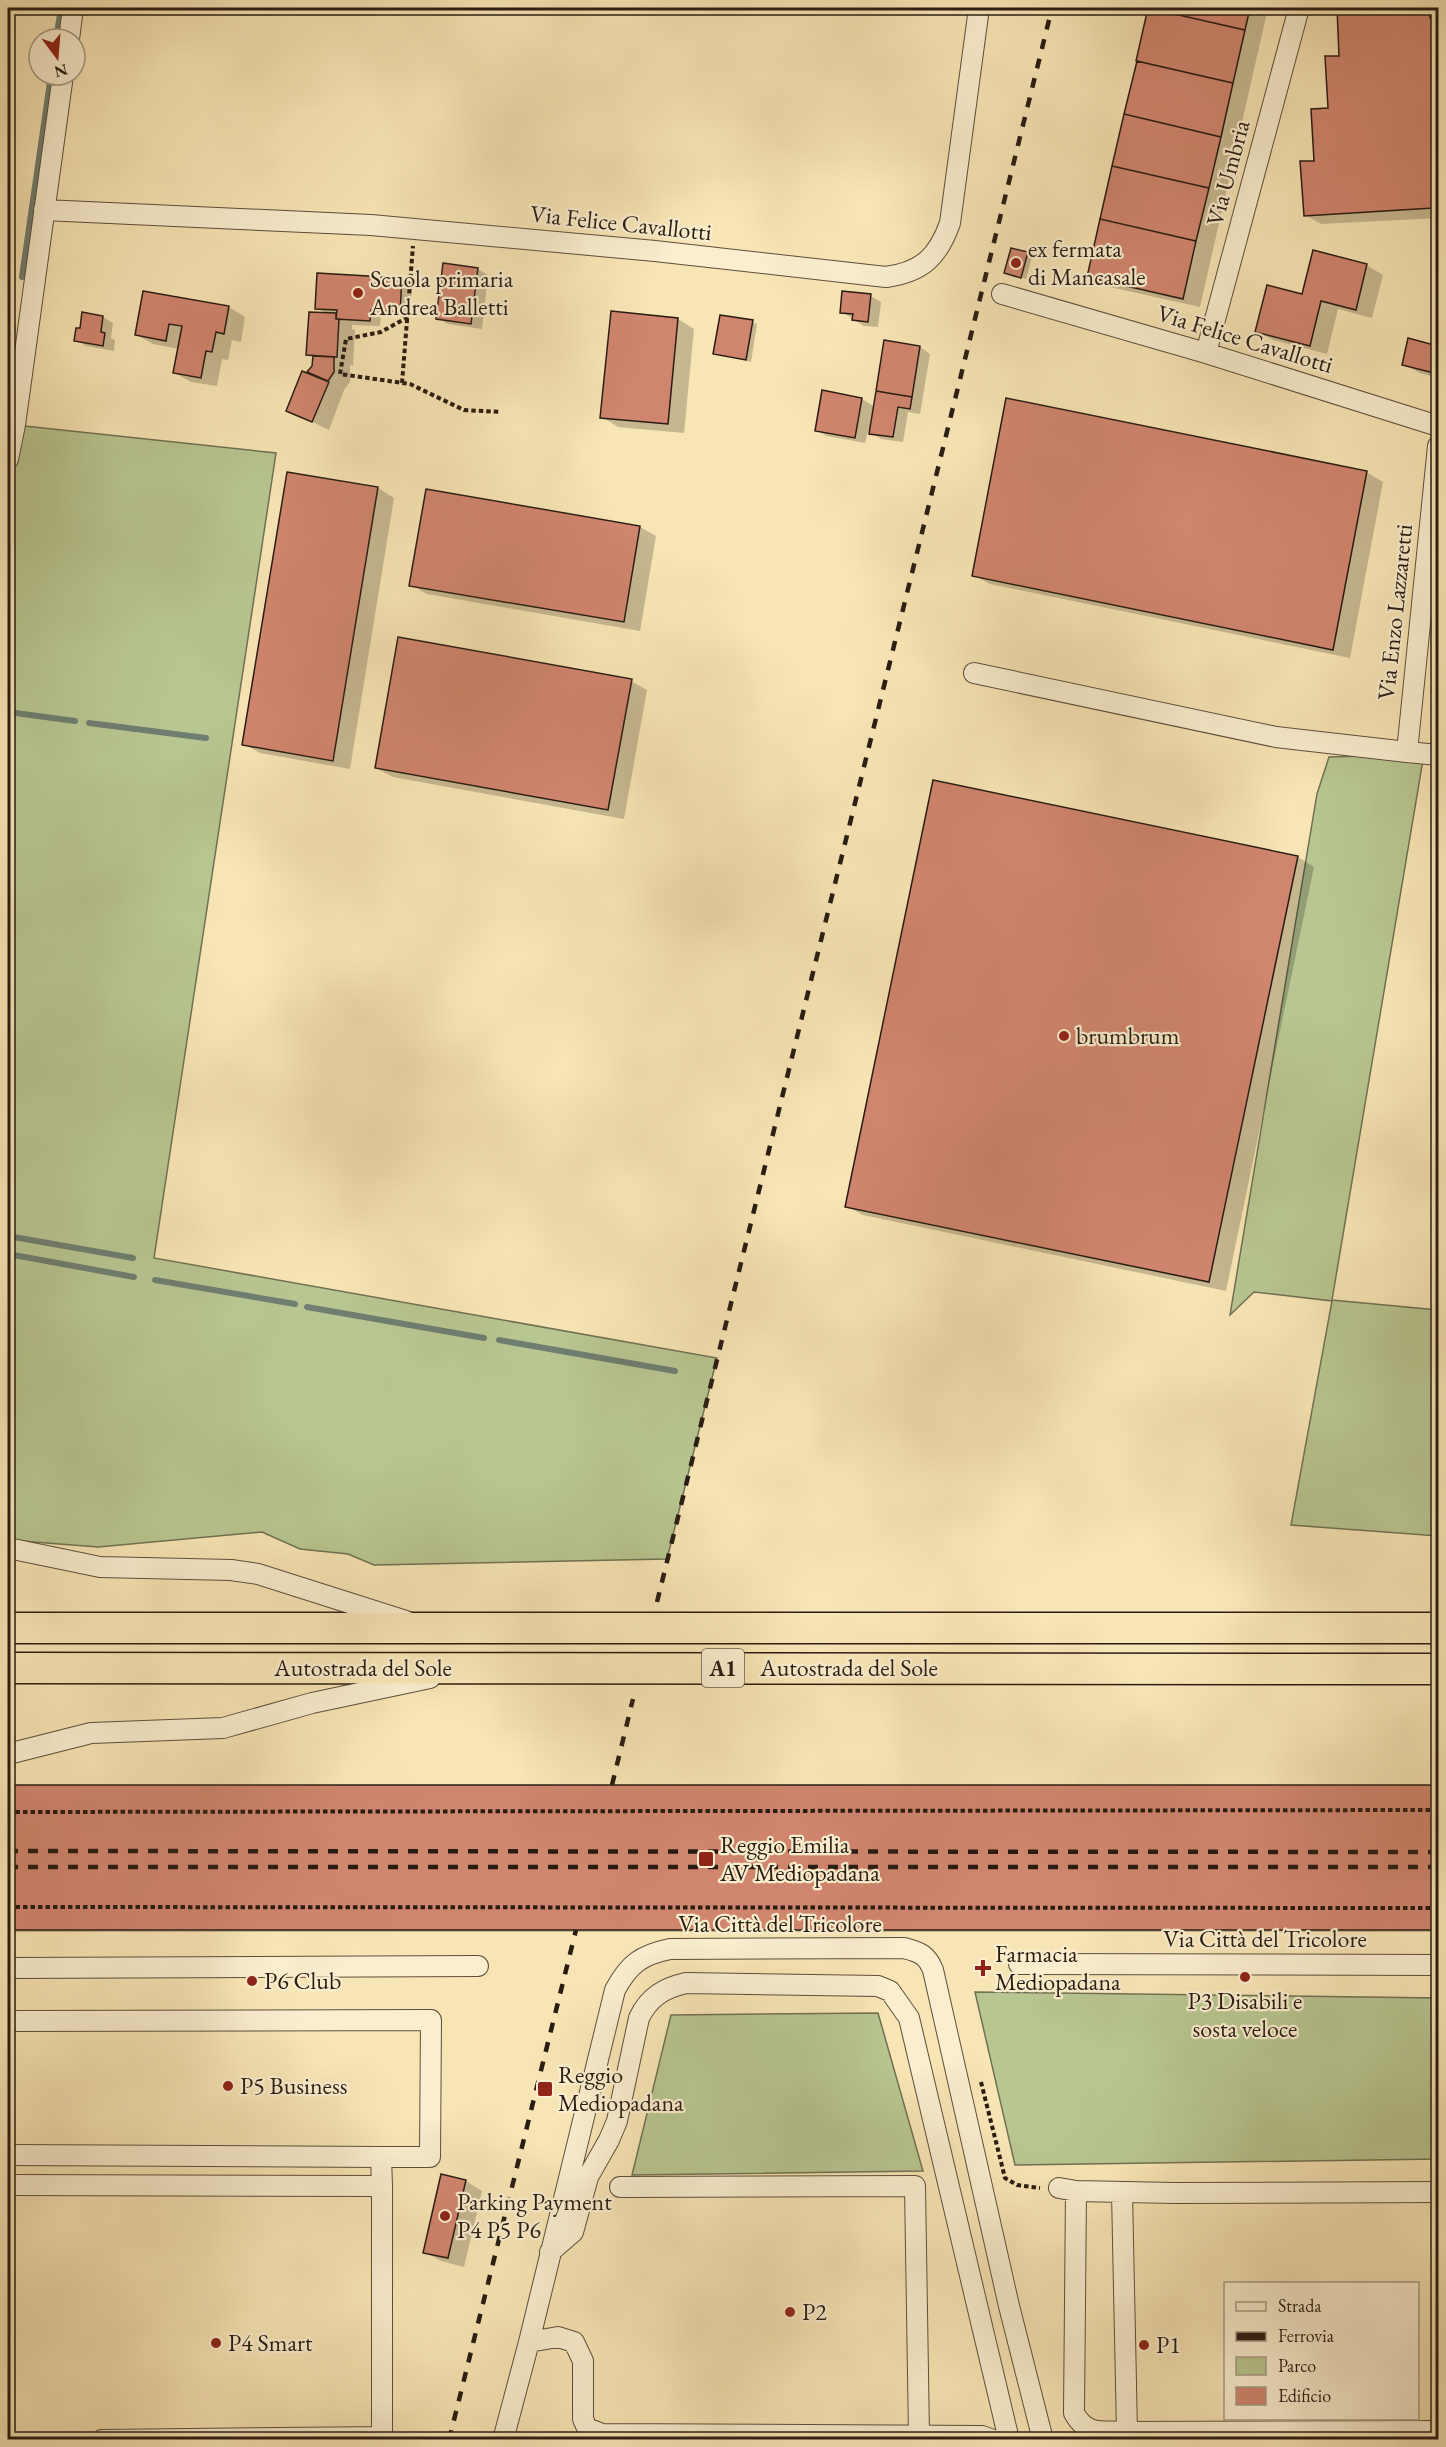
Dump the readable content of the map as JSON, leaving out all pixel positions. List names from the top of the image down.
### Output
{
  "streets": {
    "highway": ["Autostrada del Sole", "A1"],
    "street": [
      "Via Umbria",
      "Via Felice Cavallotti",
      "Via Enzo Lazzaretti",
      "Via Città del Tricolore"
    ]
  },
  "crossings": [
    ["Via Umbria", "Via Felice Cavallotti"]
  ],
  "places": {
    "other": [
      "ex fermata di Mancasale",
      "Scuola primaria Andrea Balletti",
      "brumbrum",
      "P3 Disabili e sosta veloce",
      "P6 Club",
      "P5 Business",
      "Parking Payment P4 P5 P6",
      "P2",
      "P4 Smart",
      "P1"
    ],
    "transit": ["Reggio Emilia AV Mediopadana", "Reggio Mediopadana"],
    "health": ["Farmacia Mediopadana"]
  },
  "legend": [
    "Strada",
    "Ferrovia",
    "Parco",
    "Edificio"
  ],
  "north": "bottom"
}
